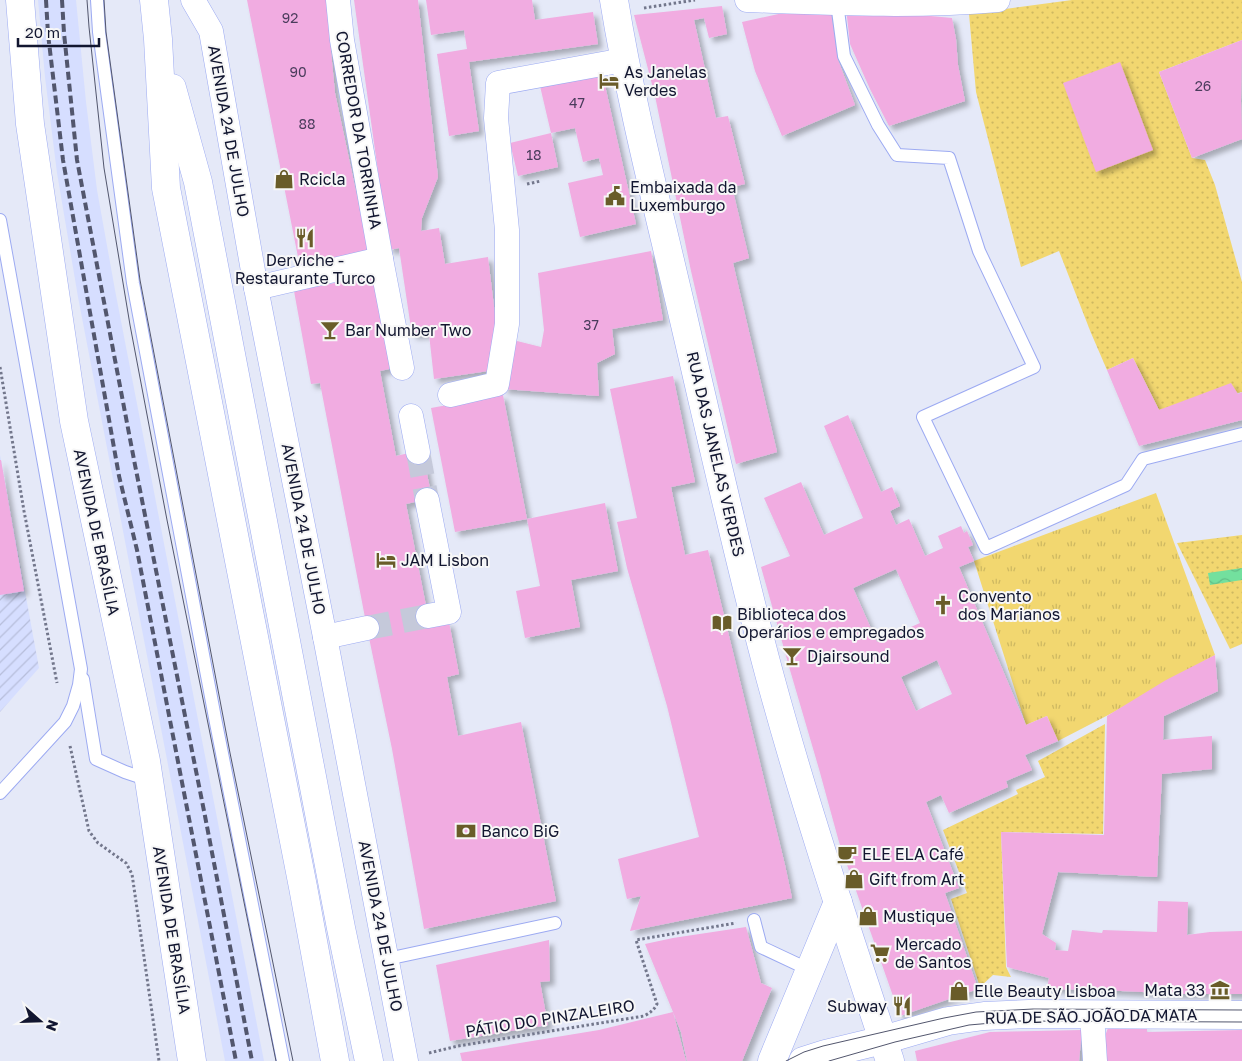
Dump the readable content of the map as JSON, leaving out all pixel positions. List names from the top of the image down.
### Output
{
  "streets": {
    "street": [
      "CORREDOR DA TORRINHA",
      "AVENIDA 24 DE JULHO",
      "RUA DAS JANELAS VERDES",
      "AVENIDA DE BRASÍLIA",
      "RUA DE SÃO JOÃO DA MATA"
    ],
    "path": ["PÁTIO DO PINZALEIRO"]
  },
  "crossings": [
    ["AVENIDA 24 DE JULHO", "PÁTIO DO PINZALEIRO"],
    ["RUA DAS JANELAS VERDES", "RUA DE SÃO JOÃO DA MATA"]
  ],
  "places": {
    "hotel": ["As Janelas Verdes", "JAM Lisbon"],
    "shop": [
      "Rcicla",
      "Gift from Art",
      "Mustique",
      "Elle Beauty Lisboa"
    ],
    "public building": ["Embaixada da Luxemburgo"],
    "restaurant": ["Derviche - Restaurante Turco", "Subway"],
    "bar": ["Bar Number Two", "Djairsound"],
    "church": ["Convento dos Marianos"],
    "library": ["Biblioteca dos Operários e empregados"],
    "bank": ["Banco BiG"],
    "cafe": ["ELE ELA Café"],
    "supermarket": ["Mercado de Santos"],
    "museum": ["Mata 33"]
  },
  "house_numbers": [
    "92",
    "90",
    "26",
    "47",
    "88",
    "18",
    "37"
  ],
  "scale_bar": "20 m",
  "north": "right"
}
